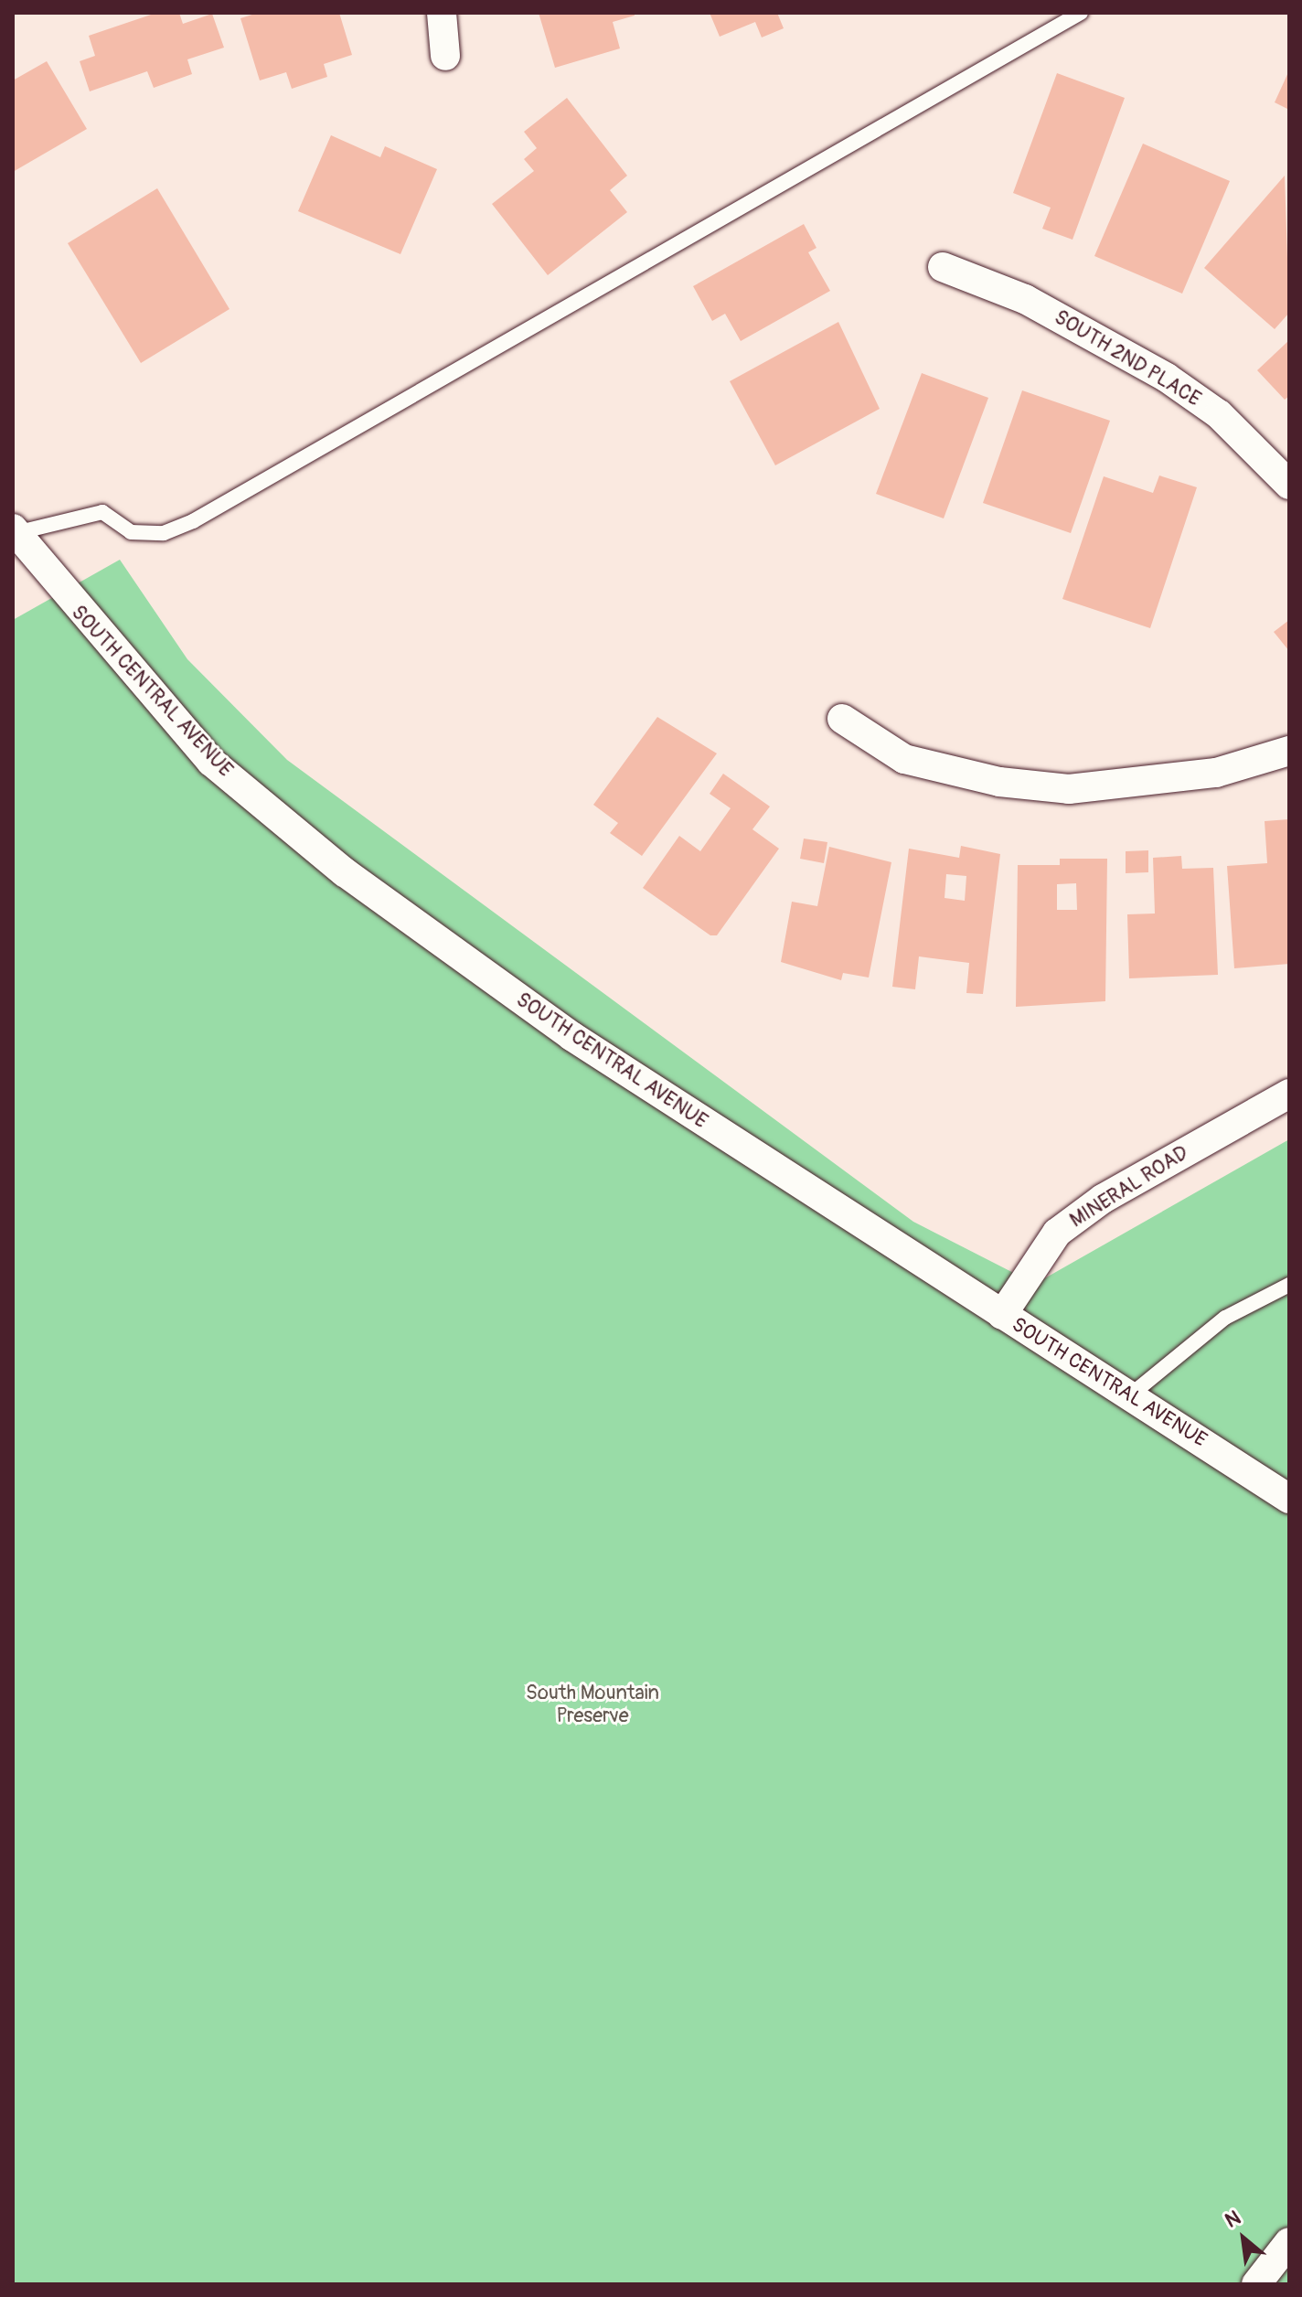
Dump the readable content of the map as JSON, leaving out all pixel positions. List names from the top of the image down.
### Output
{
  "streets": {
    "street": ["SOUTH 2ND PLACE", "SOUTH CENTRAL AVENUE", "MINERAL ROAD"]
  },
  "crossings": [
    ["SOUTH CENTRAL AVENUE", "MINERAL ROAD"]
  ],
  "parks": ["South Mountain Preserve"],
  "north": "top left"
}
